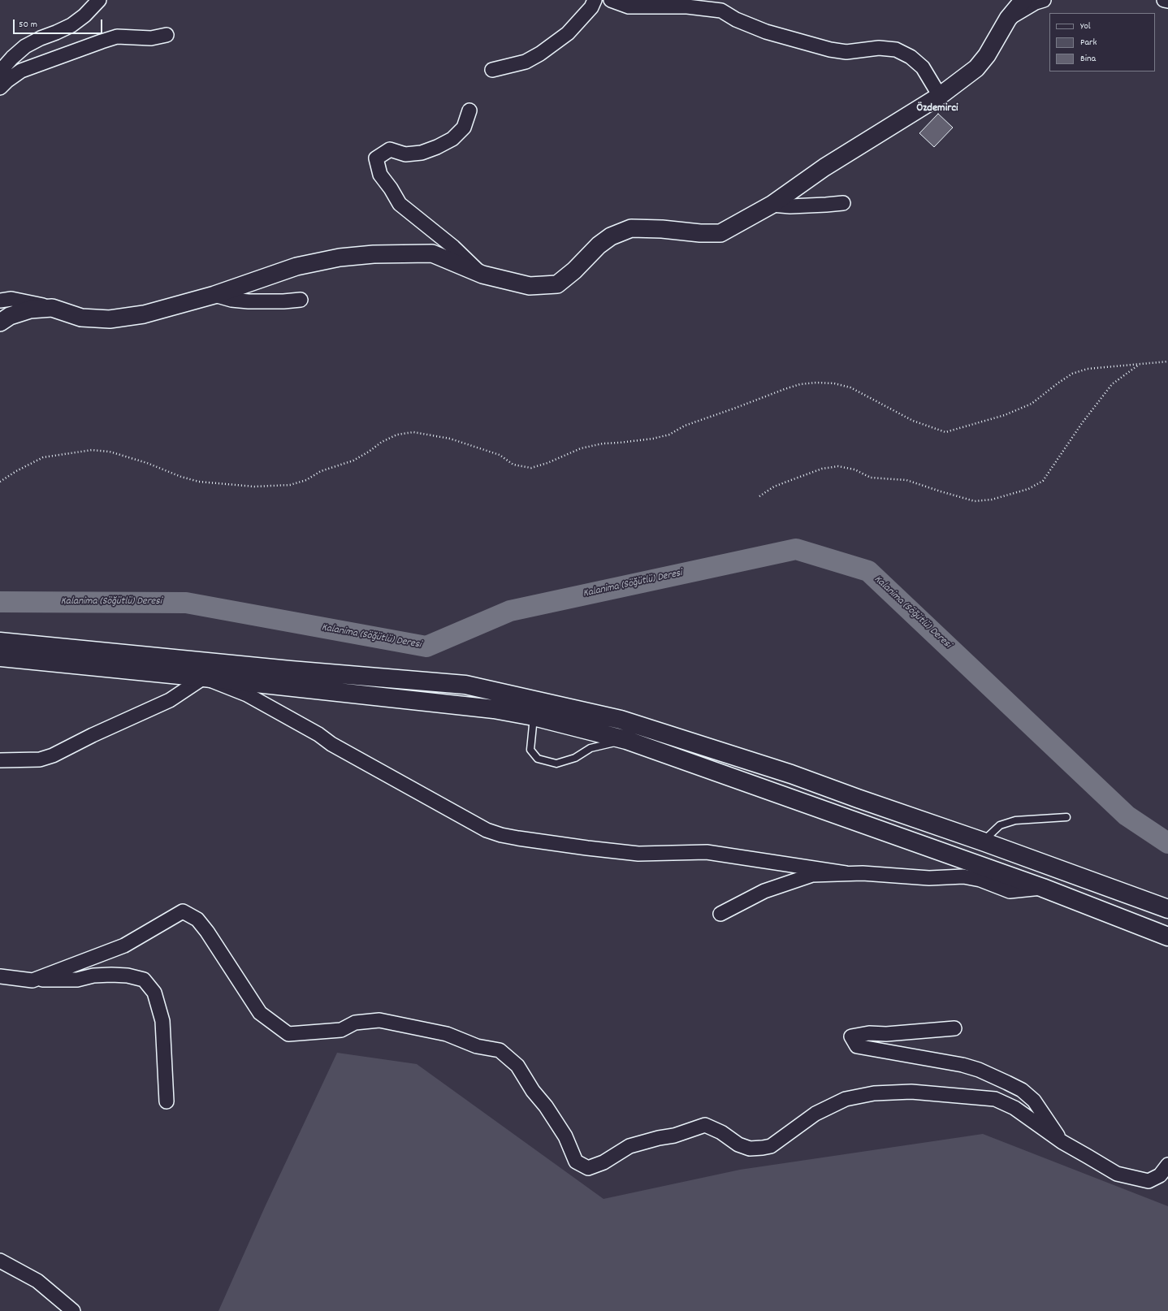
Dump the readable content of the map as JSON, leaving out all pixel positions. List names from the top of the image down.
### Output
{
  "districts": ["Özdemirci"],
  "water": ["Kalanima (Söğütlü) Deresi"],
  "legend": ["Yol", "Park", "Bina"],
  "scale_bar": "50 m"
}
